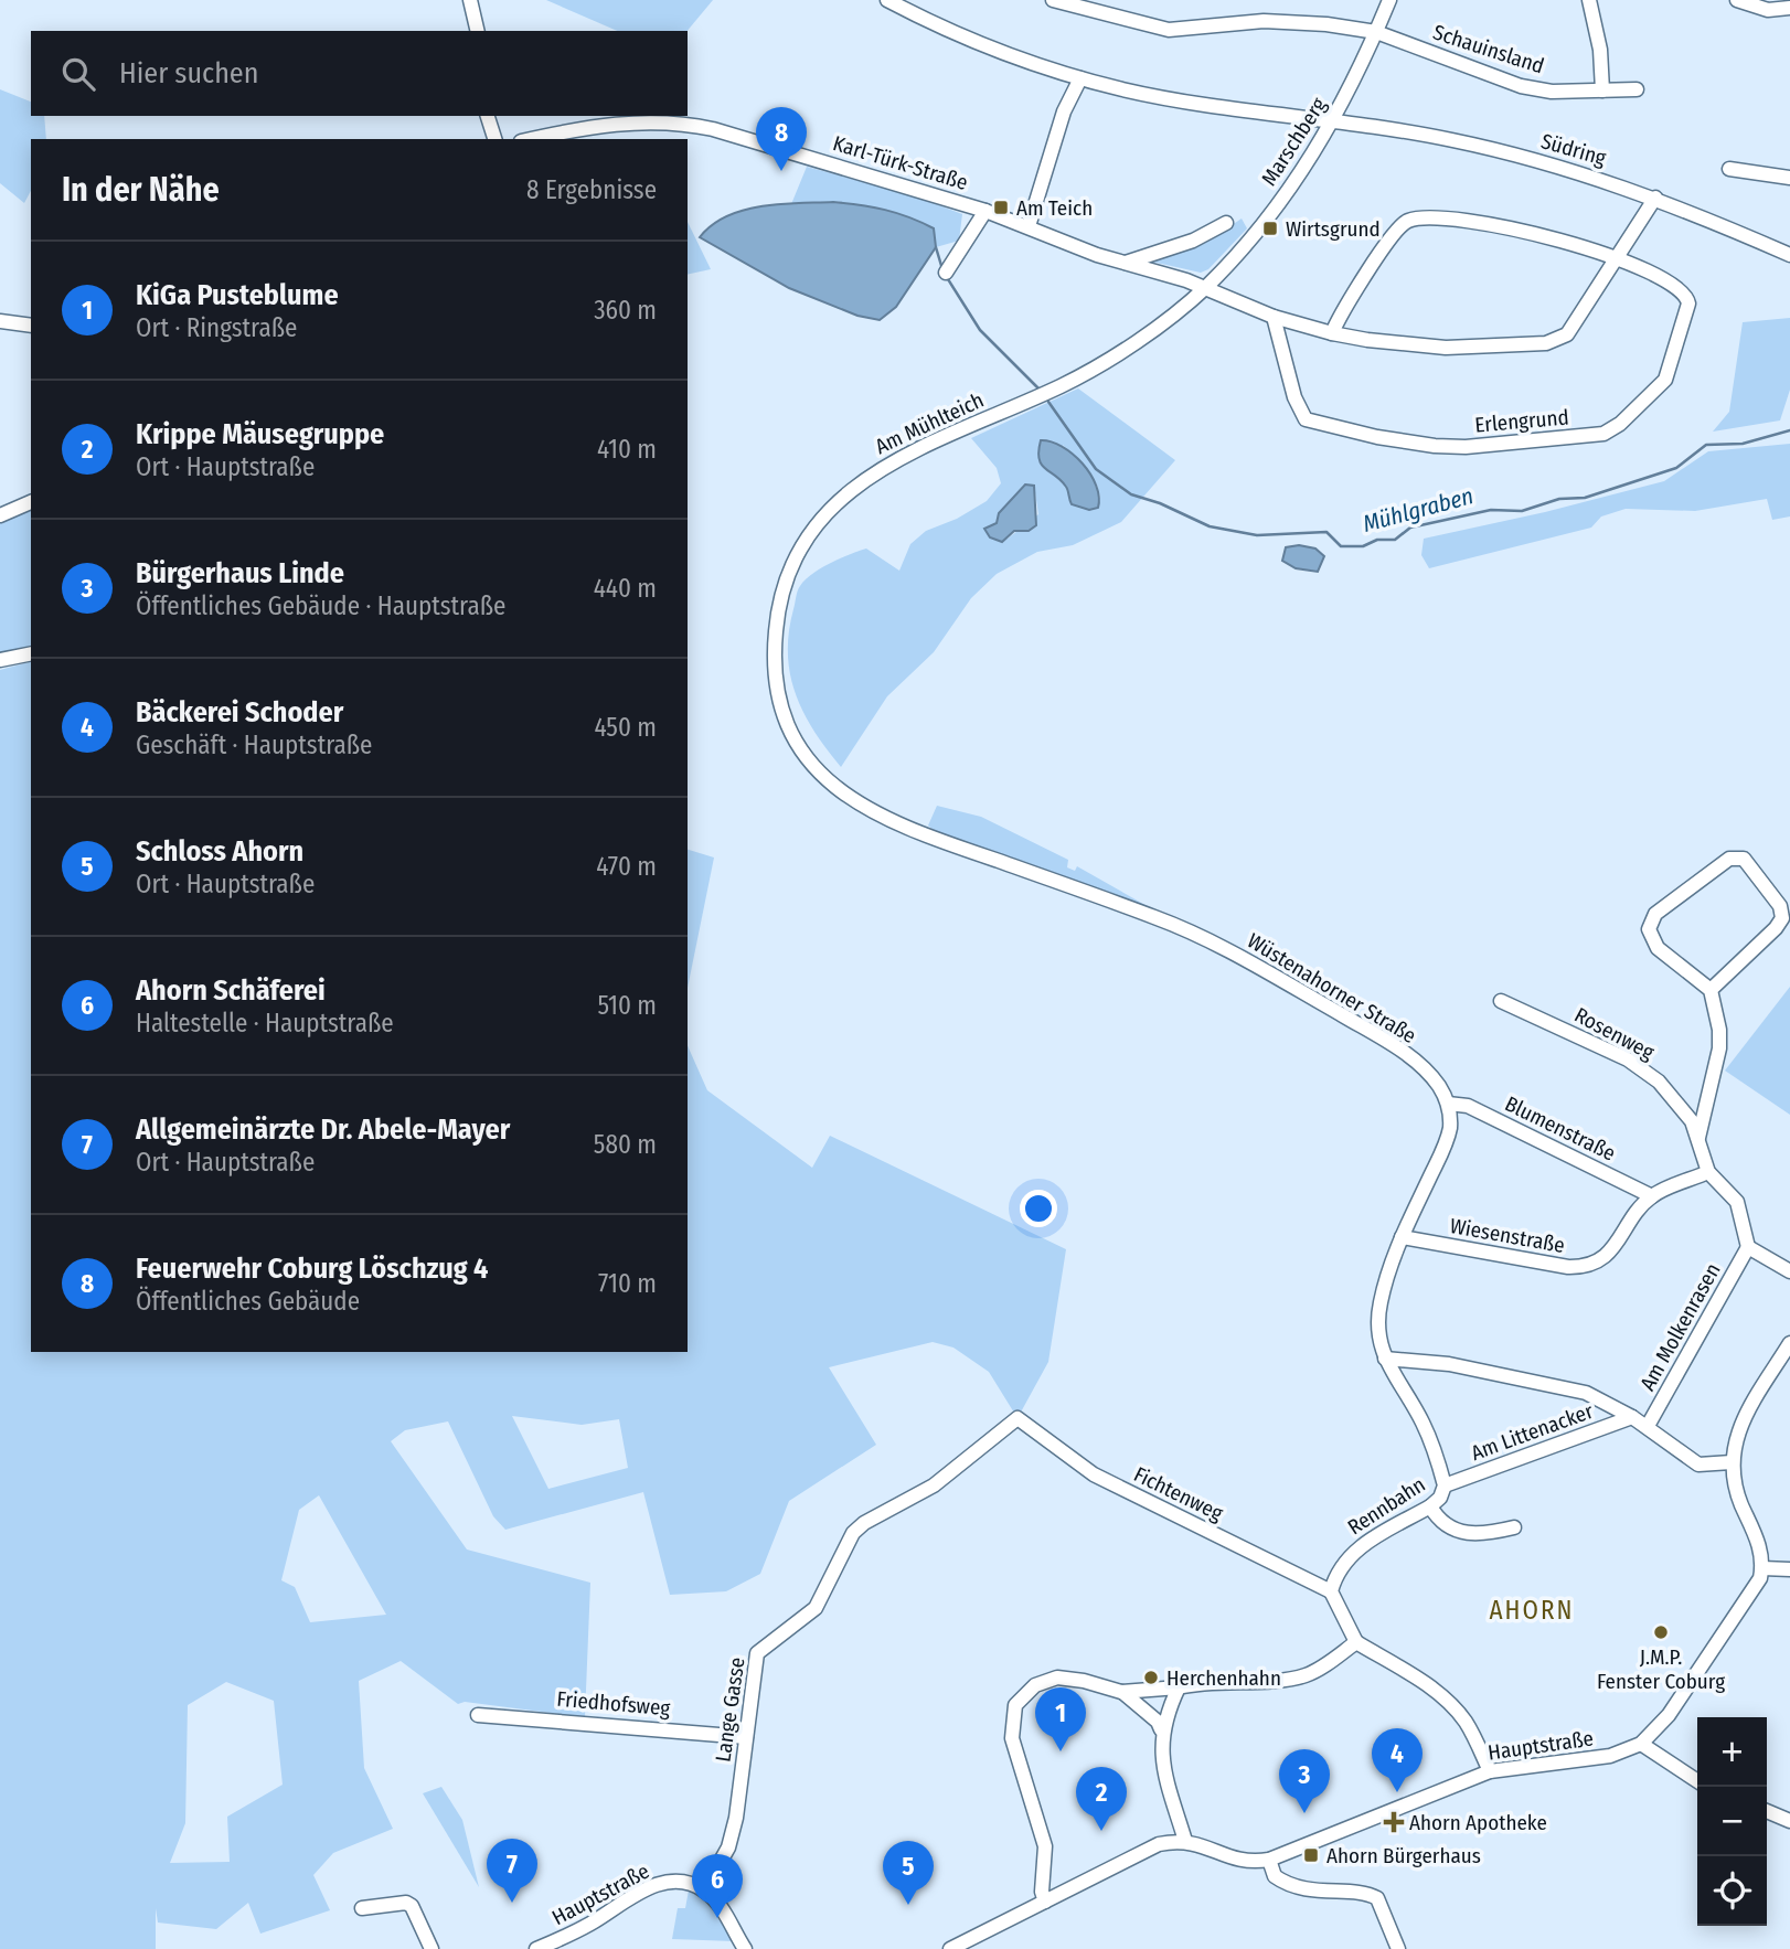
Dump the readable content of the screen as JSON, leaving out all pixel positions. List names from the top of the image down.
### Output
{
  "streets": {
    "street": [
      "Schauinsland",
      "Marschberg",
      "Südring",
      "Karl-Türk-Straße",
      "Erlengrund",
      "Am Mühlteich",
      "Wüstenahorner Straße",
      "Rosenweg",
      "Blumenstraße",
      "Wiesenstraße",
      "Am Molkenrasen",
      "Am Littenacker",
      "Fichtenweg",
      "Rennbahn",
      "Friedhofsweg",
      "Lange Gasse",
      "Hauptstraße"
    ]
  },
  "crossings": [
    ["Schauinsland", "Marschberg"],
    ["Marschberg", "Südring"],
    ["Marschberg", "Karl-Türk-Straße"],
    ["Marschberg", "Am Mühlteich"],
    ["Südring", "Karl-Türk-Straße"],
    ["Karl-Türk-Straße", "Erlengrund"],
    ["Karl-Türk-Straße", "Am Mühlteich"],
    ["Am Mühlteich", "Wüstenahorner Straße"],
    ["Wüstenahorner Straße", "Blumenstraße"],
    ["Rosenweg", "Wiesenstraße"],
    ["Rosenweg", "Am Molkenrasen"],
    ["Blumenstraße", "Wiesenstraße"],
    ["Am Littenacker", "Rennbahn"],
    ["Fichtenweg", "Rennbahn"],
    ["Fichtenweg", "Lange Gasse"],
    ["Friedhofsweg", "Lange Gasse"],
    ["Lange Gasse", "Hauptstraße"]
  ],
  "districts": ["AHORN"],
  "water": ["Mühlgraben"],
  "places": {
    "transit": ["Am Teich", "Wirtsgrund", "Ahorn Bürgerhaus"],
    "other": ["J.M.P. Fenster Coburg", "Herchenhahn"],
    "health": ["Ahorn Apotheke"]
  },
  "page": {
    "search": "Hier suchen",
    "pins": [
      "8",
      "1",
      "4",
      "3",
      "2",
      "7",
      "5",
      "6"
    ],
    "heading": ["In der Nähe", "8 Ergebnisse"],
    "list": [
      {
        "mark": "1",
        "name": "KiGa Pusteblume",
        "note": "Ort · Ringstraße",
        "value": "360 m"
      },
      {
        "mark": "2",
        "name": "Krippe Mäusegruppe",
        "note": "Ort · Hauptstraße",
        "value": "410 m"
      },
      {
        "mark": "3",
        "name": "Bürgerhaus Linde",
        "note": "Öffentliches Gebäude · Hauptstraße",
        "value": "440 m"
      },
      {
        "mark": "4",
        "name": "Bäckerei Schoder",
        "note": "Geschäft · Hauptstraße",
        "value": "450 m"
      },
      {
        "mark": "5",
        "name": "Schloss Ahorn",
        "note": "Ort · Hauptstraße",
        "value": "470 m"
      },
      {
        "mark": "6",
        "name": "Ahorn Schäferei",
        "note": "Haltestelle · Hauptstraße",
        "value": "510 m"
      },
      {
        "mark": "7",
        "name": "Allgemeinärzte Dr. Abele-Mayer",
        "note": "Ort · Hauptstraße",
        "value": "580 m"
      },
      {
        "mark": "8",
        "name": "Feuerwehr Coburg Löschzug 4",
        "note": "Öffentliches Gebäude",
        "value": "710 m"
      }
    ],
    "map_buttons": ["+", "−"]
  }
}
